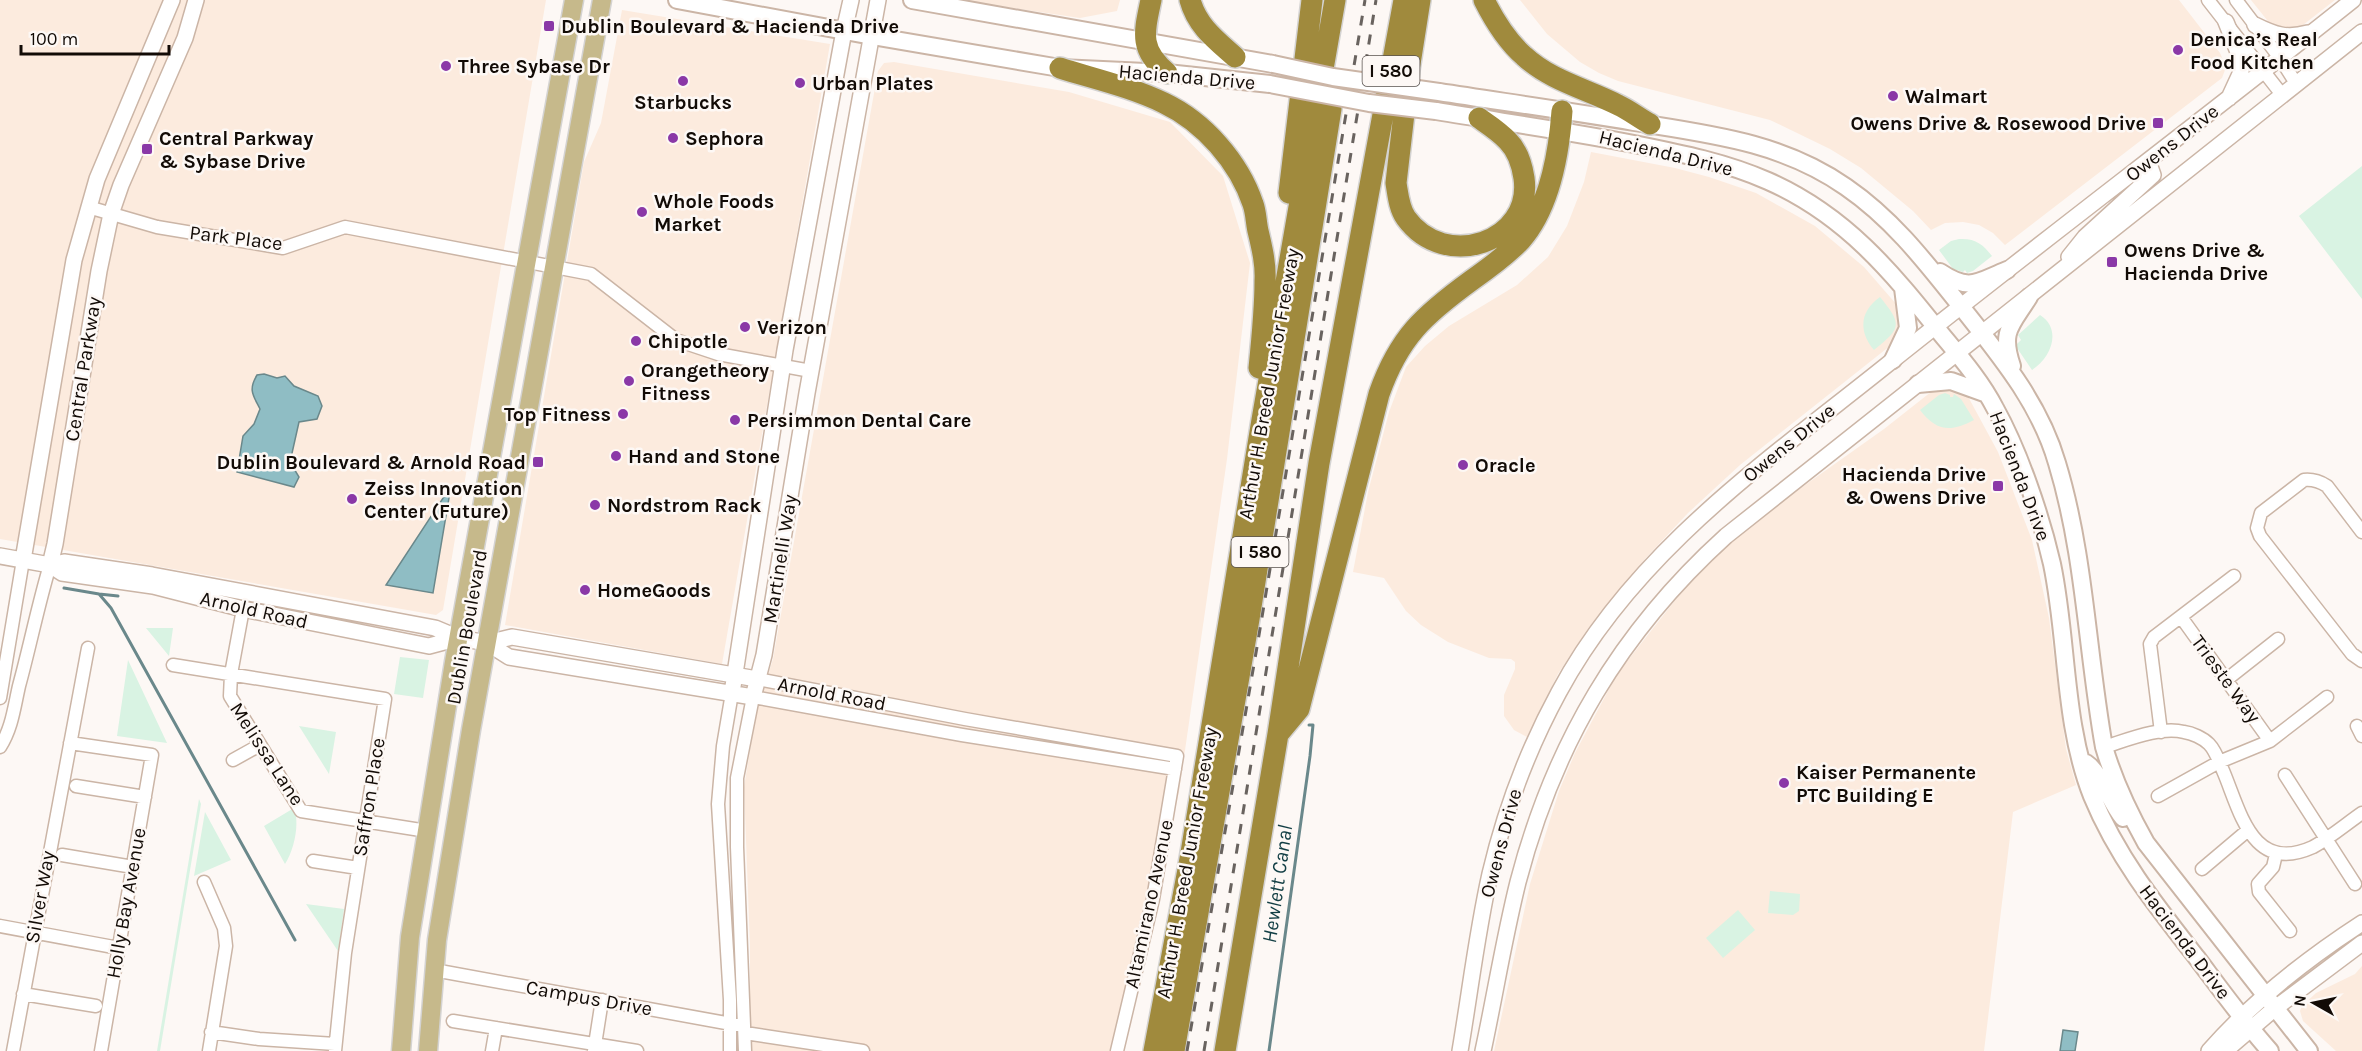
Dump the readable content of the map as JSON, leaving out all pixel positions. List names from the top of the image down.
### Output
{
  "streets": {
    "highway": ["I 580", "Arthur H. Breed Junior Freeway"],
    "main road": ["Hacienda Drive", "Dublin Boulevard"],
    "street": [
      "Owens Drive",
      "Park Place",
      "Central Parkway",
      "Martinelli Way",
      "Arnold Road",
      "Trieste Way",
      "Melissa Lane",
      "Saffron Place",
      "Silver Way",
      "Holly Bay Avenue",
      "Altamirano Avenue",
      "Campus Drive"
    ]
  },
  "crossings": [
    ["I 580", "Arthur H. Breed Junior Freeway"],
    ["Hacienda Drive", "Owens Drive"],
    ["Hacienda Drive", "Martinelli Way"],
    ["Park Place", "Central Parkway"],
    ["Park Place", "Martinelli Way"],
    ["Park Place", "Dublin Boulevard"],
    ["Central Parkway", "Arnold Road"],
    ["Martinelli Way", "Arnold Road"],
    ["Martinelli Way", "Campus Drive"],
    ["Arnold Road", "Dublin Boulevard"],
    ["Arnold Road", "Melissa Lane"],
    ["Arnold Road", "Altamirano Avenue"],
    ["Dublin Boulevard", "Melissa Lane"],
    ["Dublin Boulevard", "Campus Drive"],
    ["Melissa Lane", "Saffron Place"],
    ["Silver Way", "Holly Bay Avenue"]
  ],
  "water": ["Hewlett Canal"],
  "places": {
    "transit": [
      "Dublin Boulevard & Hacienda Drive",
      "Owens Drive & Rosewood Drive",
      "Central Parkway & Sybase Drive",
      "Owens Drive & Hacienda Drive",
      "Dublin Boulevard & Arnold Road",
      "Hacienda Drive & Owens Drive"
    ],
    "other": [
      "Denica’s Real Food Kitchen",
      "Three Sybase Dr",
      "Starbucks",
      "Urban Plates",
      "Walmart",
      "Sephora",
      "Whole Foods Market",
      "Verizon",
      "Chipotle",
      "Orangetheory Fitness",
      "Top Fitness",
      "Persimmon Dental Care",
      "Hand and Stone",
      "Oracle",
      "Zeiss Innovation Center (Future)",
      "Nordstrom Rack",
      "HomeGoods",
      "Kaiser Permanente PTC Building E"
    ]
  },
  "scale_bar": "100 m",
  "north": "left"
}
